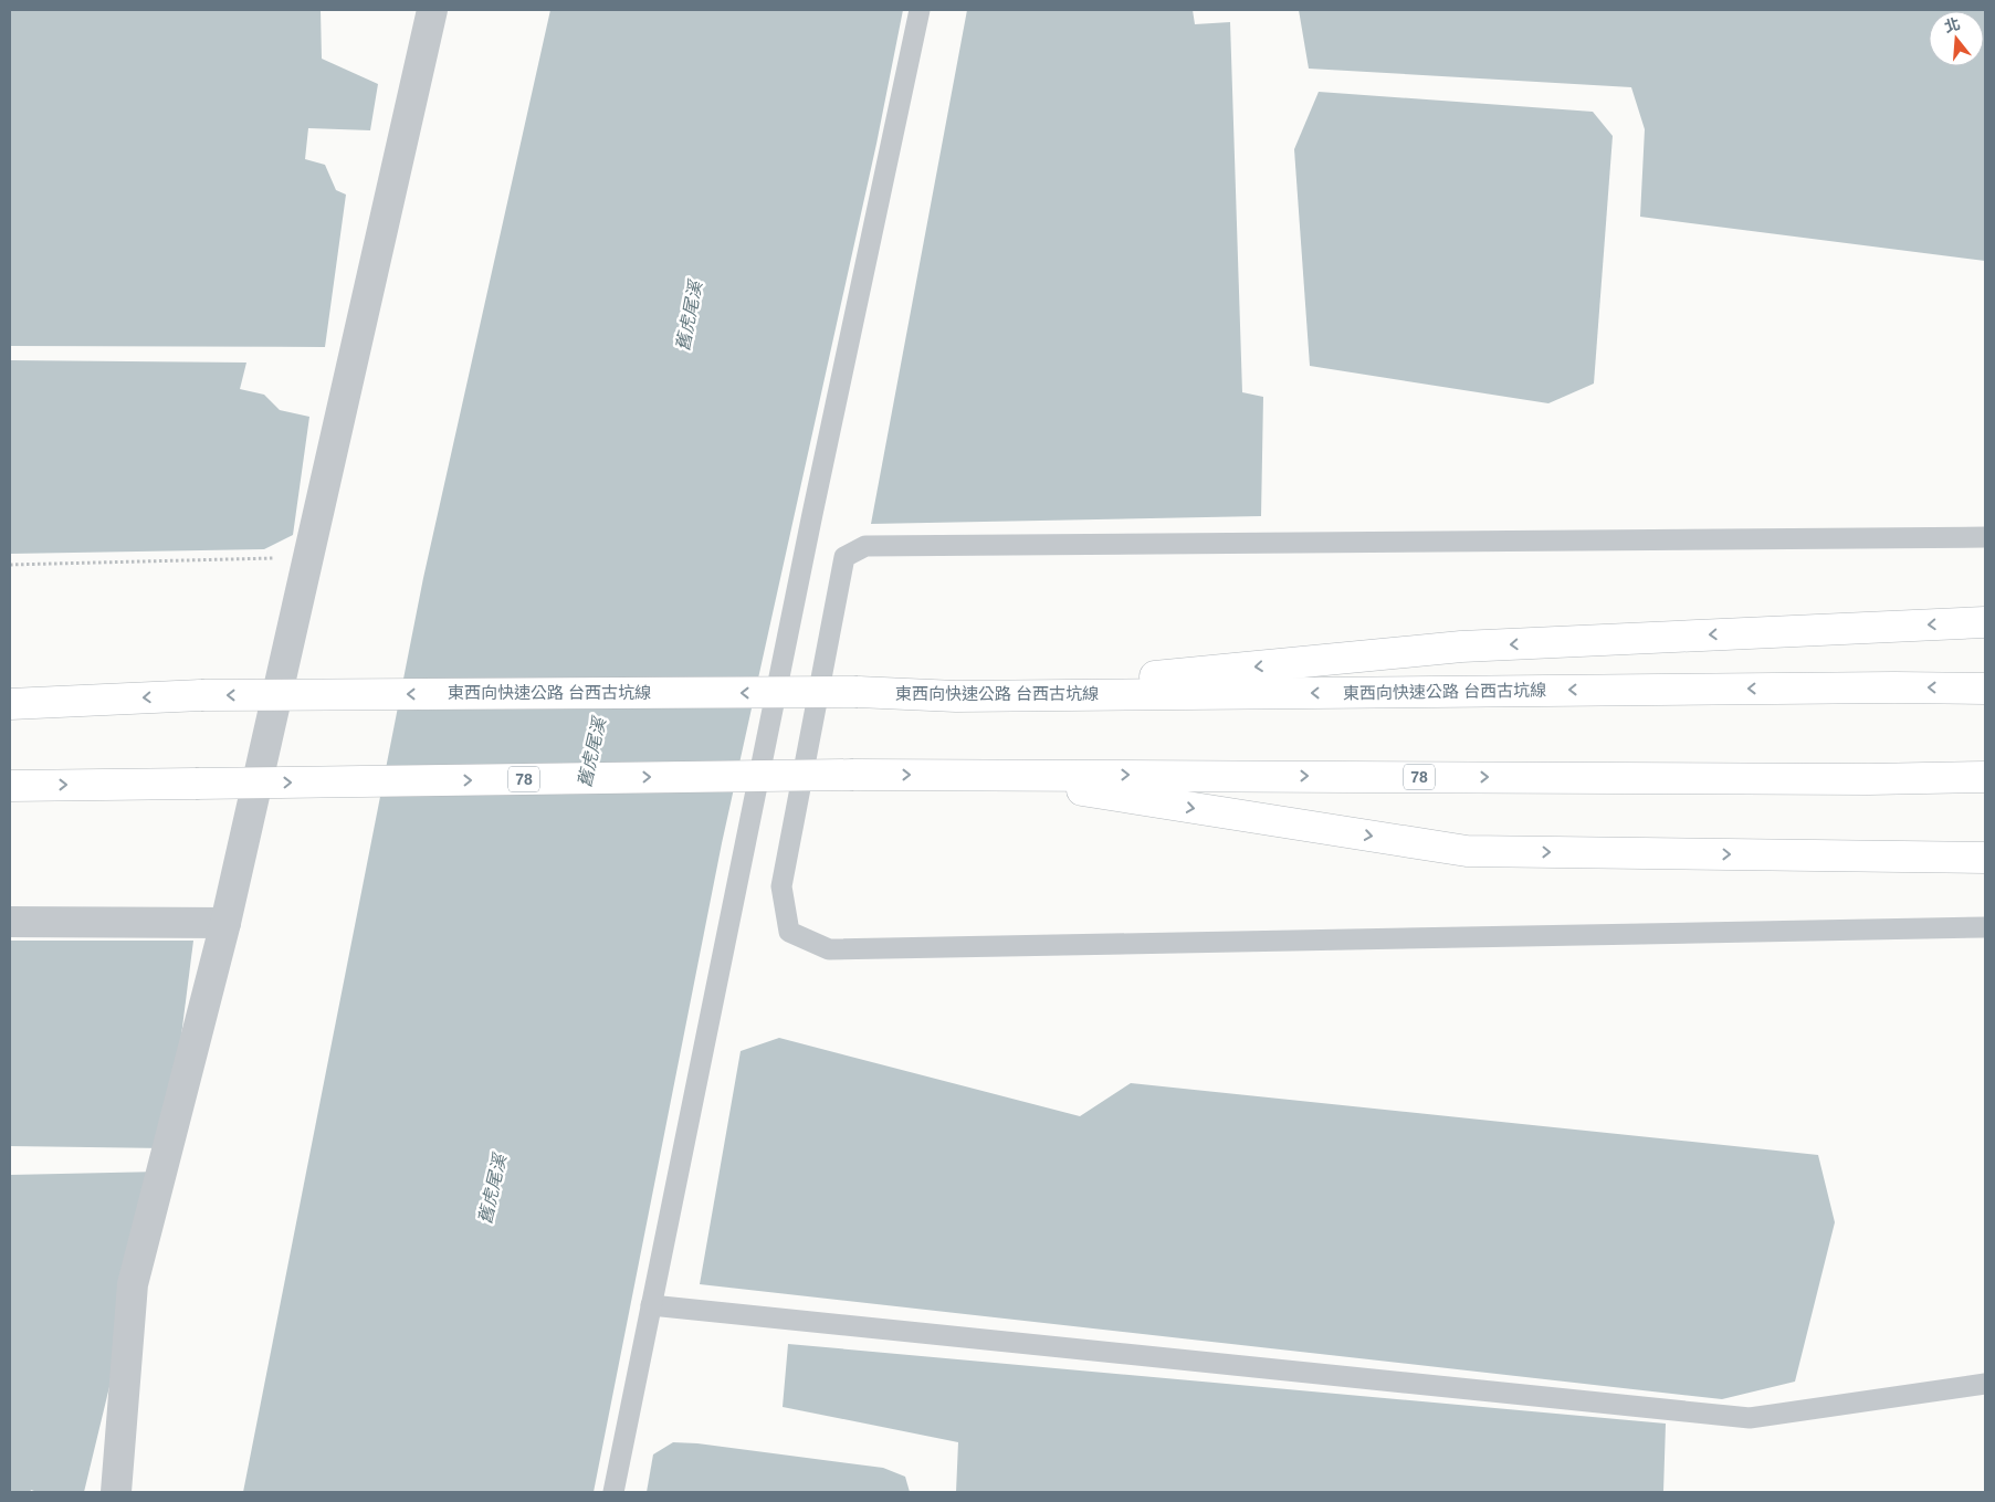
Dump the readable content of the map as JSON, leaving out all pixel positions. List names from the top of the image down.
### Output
{
  "streets": {
    "highway": ["東西向快速公路 台西古坑線", "78"]
  },
  "water": ["舊虎尾溪"],
  "north": "top"
}
